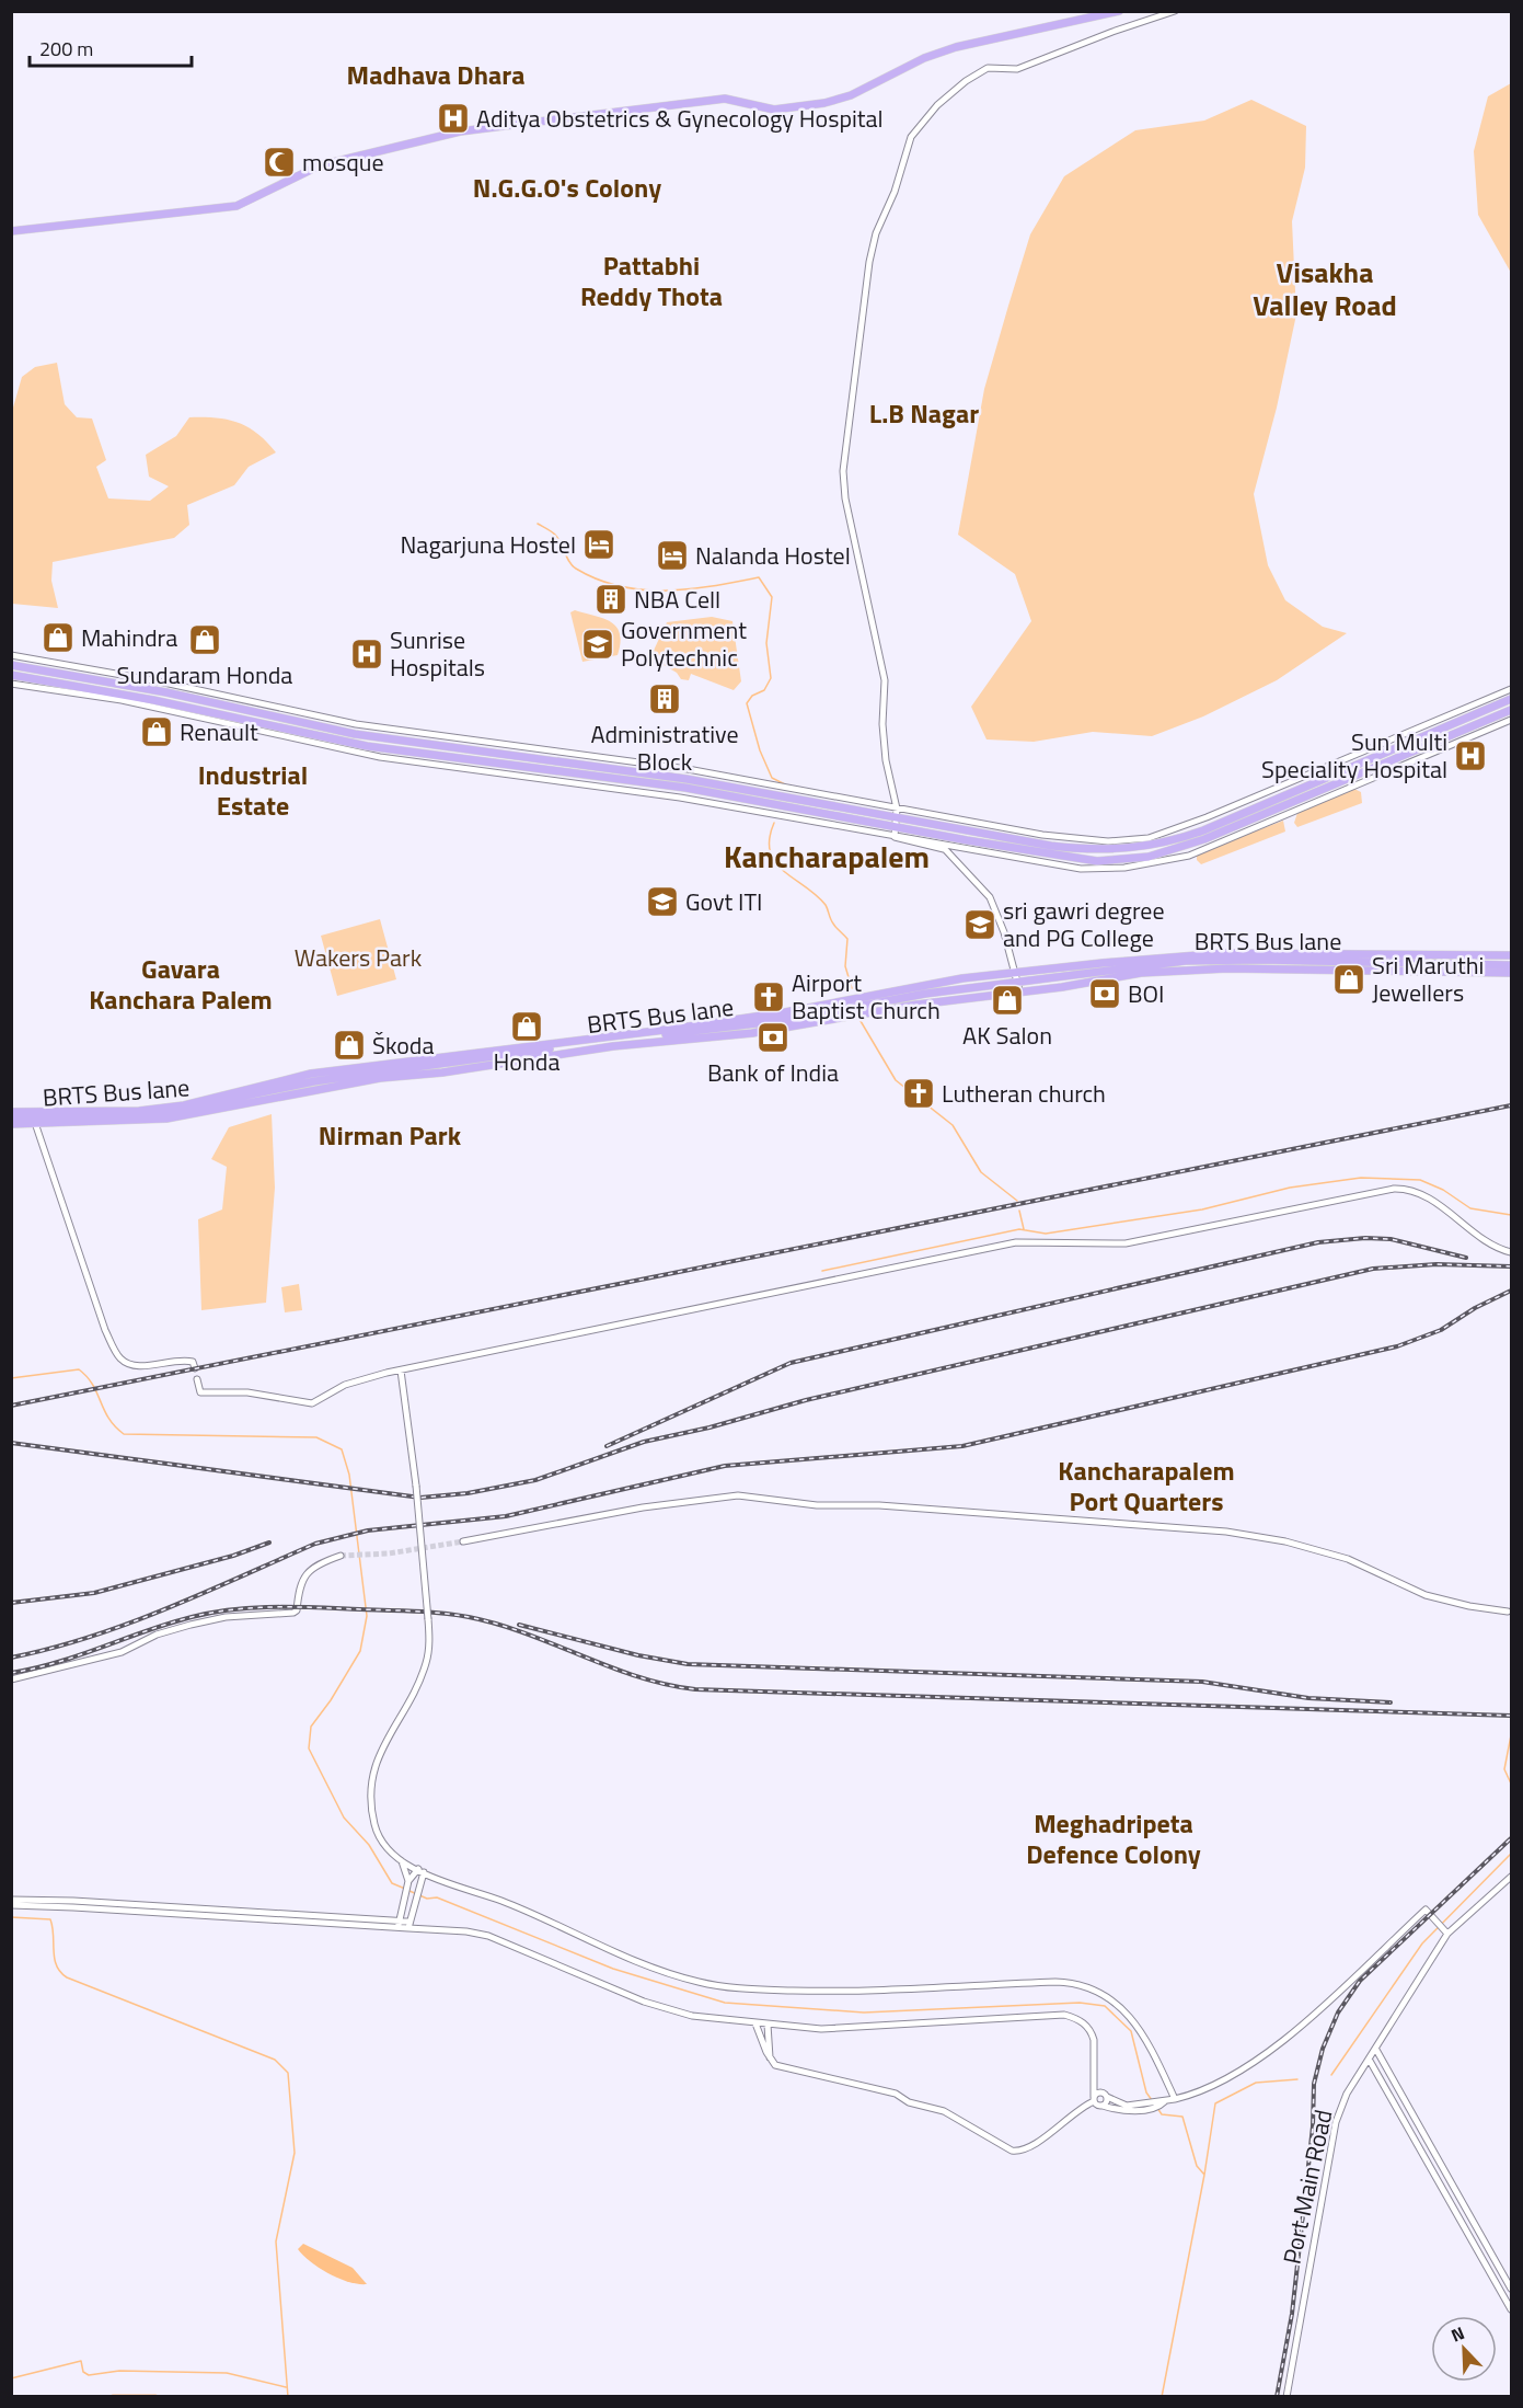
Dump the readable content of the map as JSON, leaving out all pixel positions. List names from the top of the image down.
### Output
{
  "streets": {
    "main road": ["BRTS Bus lane"],
    "street": ["Port Main Road"]
  },
  "districts": [
    "Madhava Dhara",
    "N.G.G.O's Colony",
    "Pattabhi Reddy Thota",
    "Visakha Valley Road",
    "L.B Nagar",
    "Industrial Estate",
    "Kancharapalem",
    "Gavara Kanchara Palem",
    "Nirman Park",
    "Kancharapalem Port Quarters",
    "Meghadripeta Defence Colony"
  ],
  "parks": ["Wakers Park"],
  "places": {
    "hospital": ["Aditya Obstetrics & Gynecology Hospital", "Sunrise Hospitals", "Sun Multi Speciality Hospital"],
    "mosque": ["mosque"],
    "hotel": ["Nagarjuna Hostel", "Nalanda Hostel"],
    "building": ["NBA Cell", "Administrative Block"],
    "shop": [
      "Mahindra",
      "Sundaram Honda",
      "Renault",
      "Sri Maruthi Jewellers",
      "AK Salon",
      "Honda",
      "Škoda"
    ],
    "school or university": ["Government Polytechnic", "Govt ITI", "sri gawri degree and PG College"],
    "bank": ["BOI", "Bank of India"],
    "church": ["Airport Baptist Church", "Lutheran church"]
  },
  "scale_bar": "200 m",
  "north": "top left"
}
